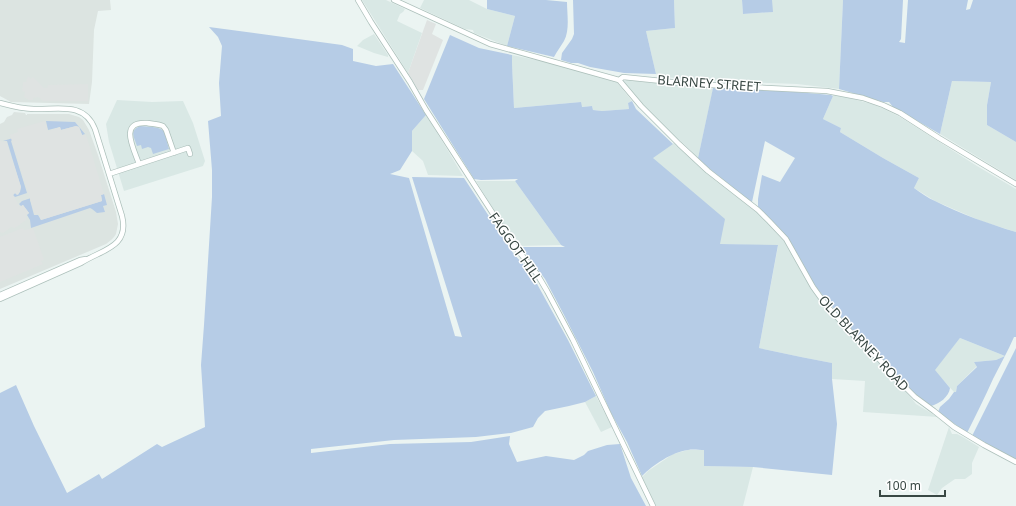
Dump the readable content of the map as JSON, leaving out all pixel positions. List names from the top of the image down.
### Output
{
  "streets": {
    "street": ["BLARNEY STREET", "FAGGOT HILL", "OLD BLARNEY ROAD"]
  },
  "crossings": [
    ["BLARNEY STREET", "OLD BLARNEY ROAD"]
  ],
  "scale_bar": "100 m"
}
